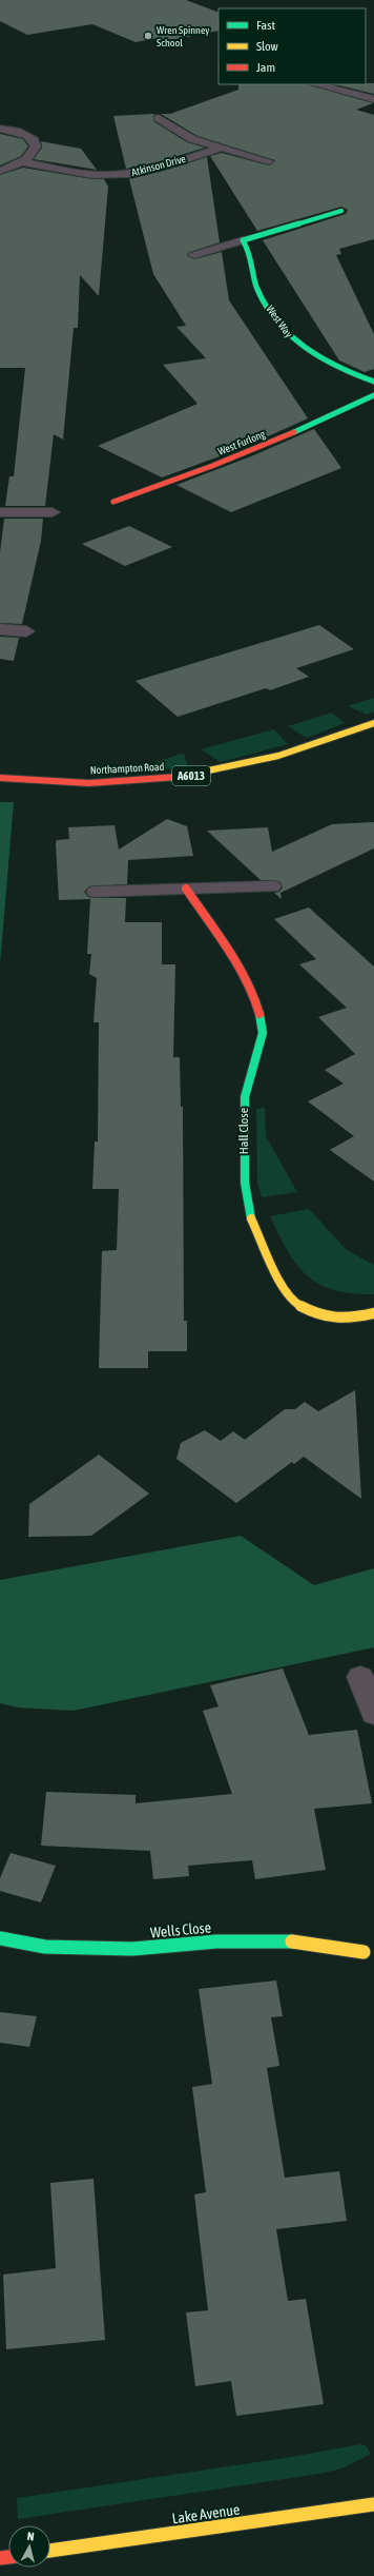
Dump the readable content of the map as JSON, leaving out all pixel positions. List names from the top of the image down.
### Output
{
  "streets": {
    "street": [
      "Atkinson Drive",
      "West Way",
      "West Furlong",
      "Northampton Road",
      "A6013",
      "Hall Close",
      "Wells Close",
      "Lake Avenue"
    ]
  },
  "places": ["Wren Spinney School"],
  "legend": ["Fast", "Slow", "Jam"],
  "north": "top"
}
